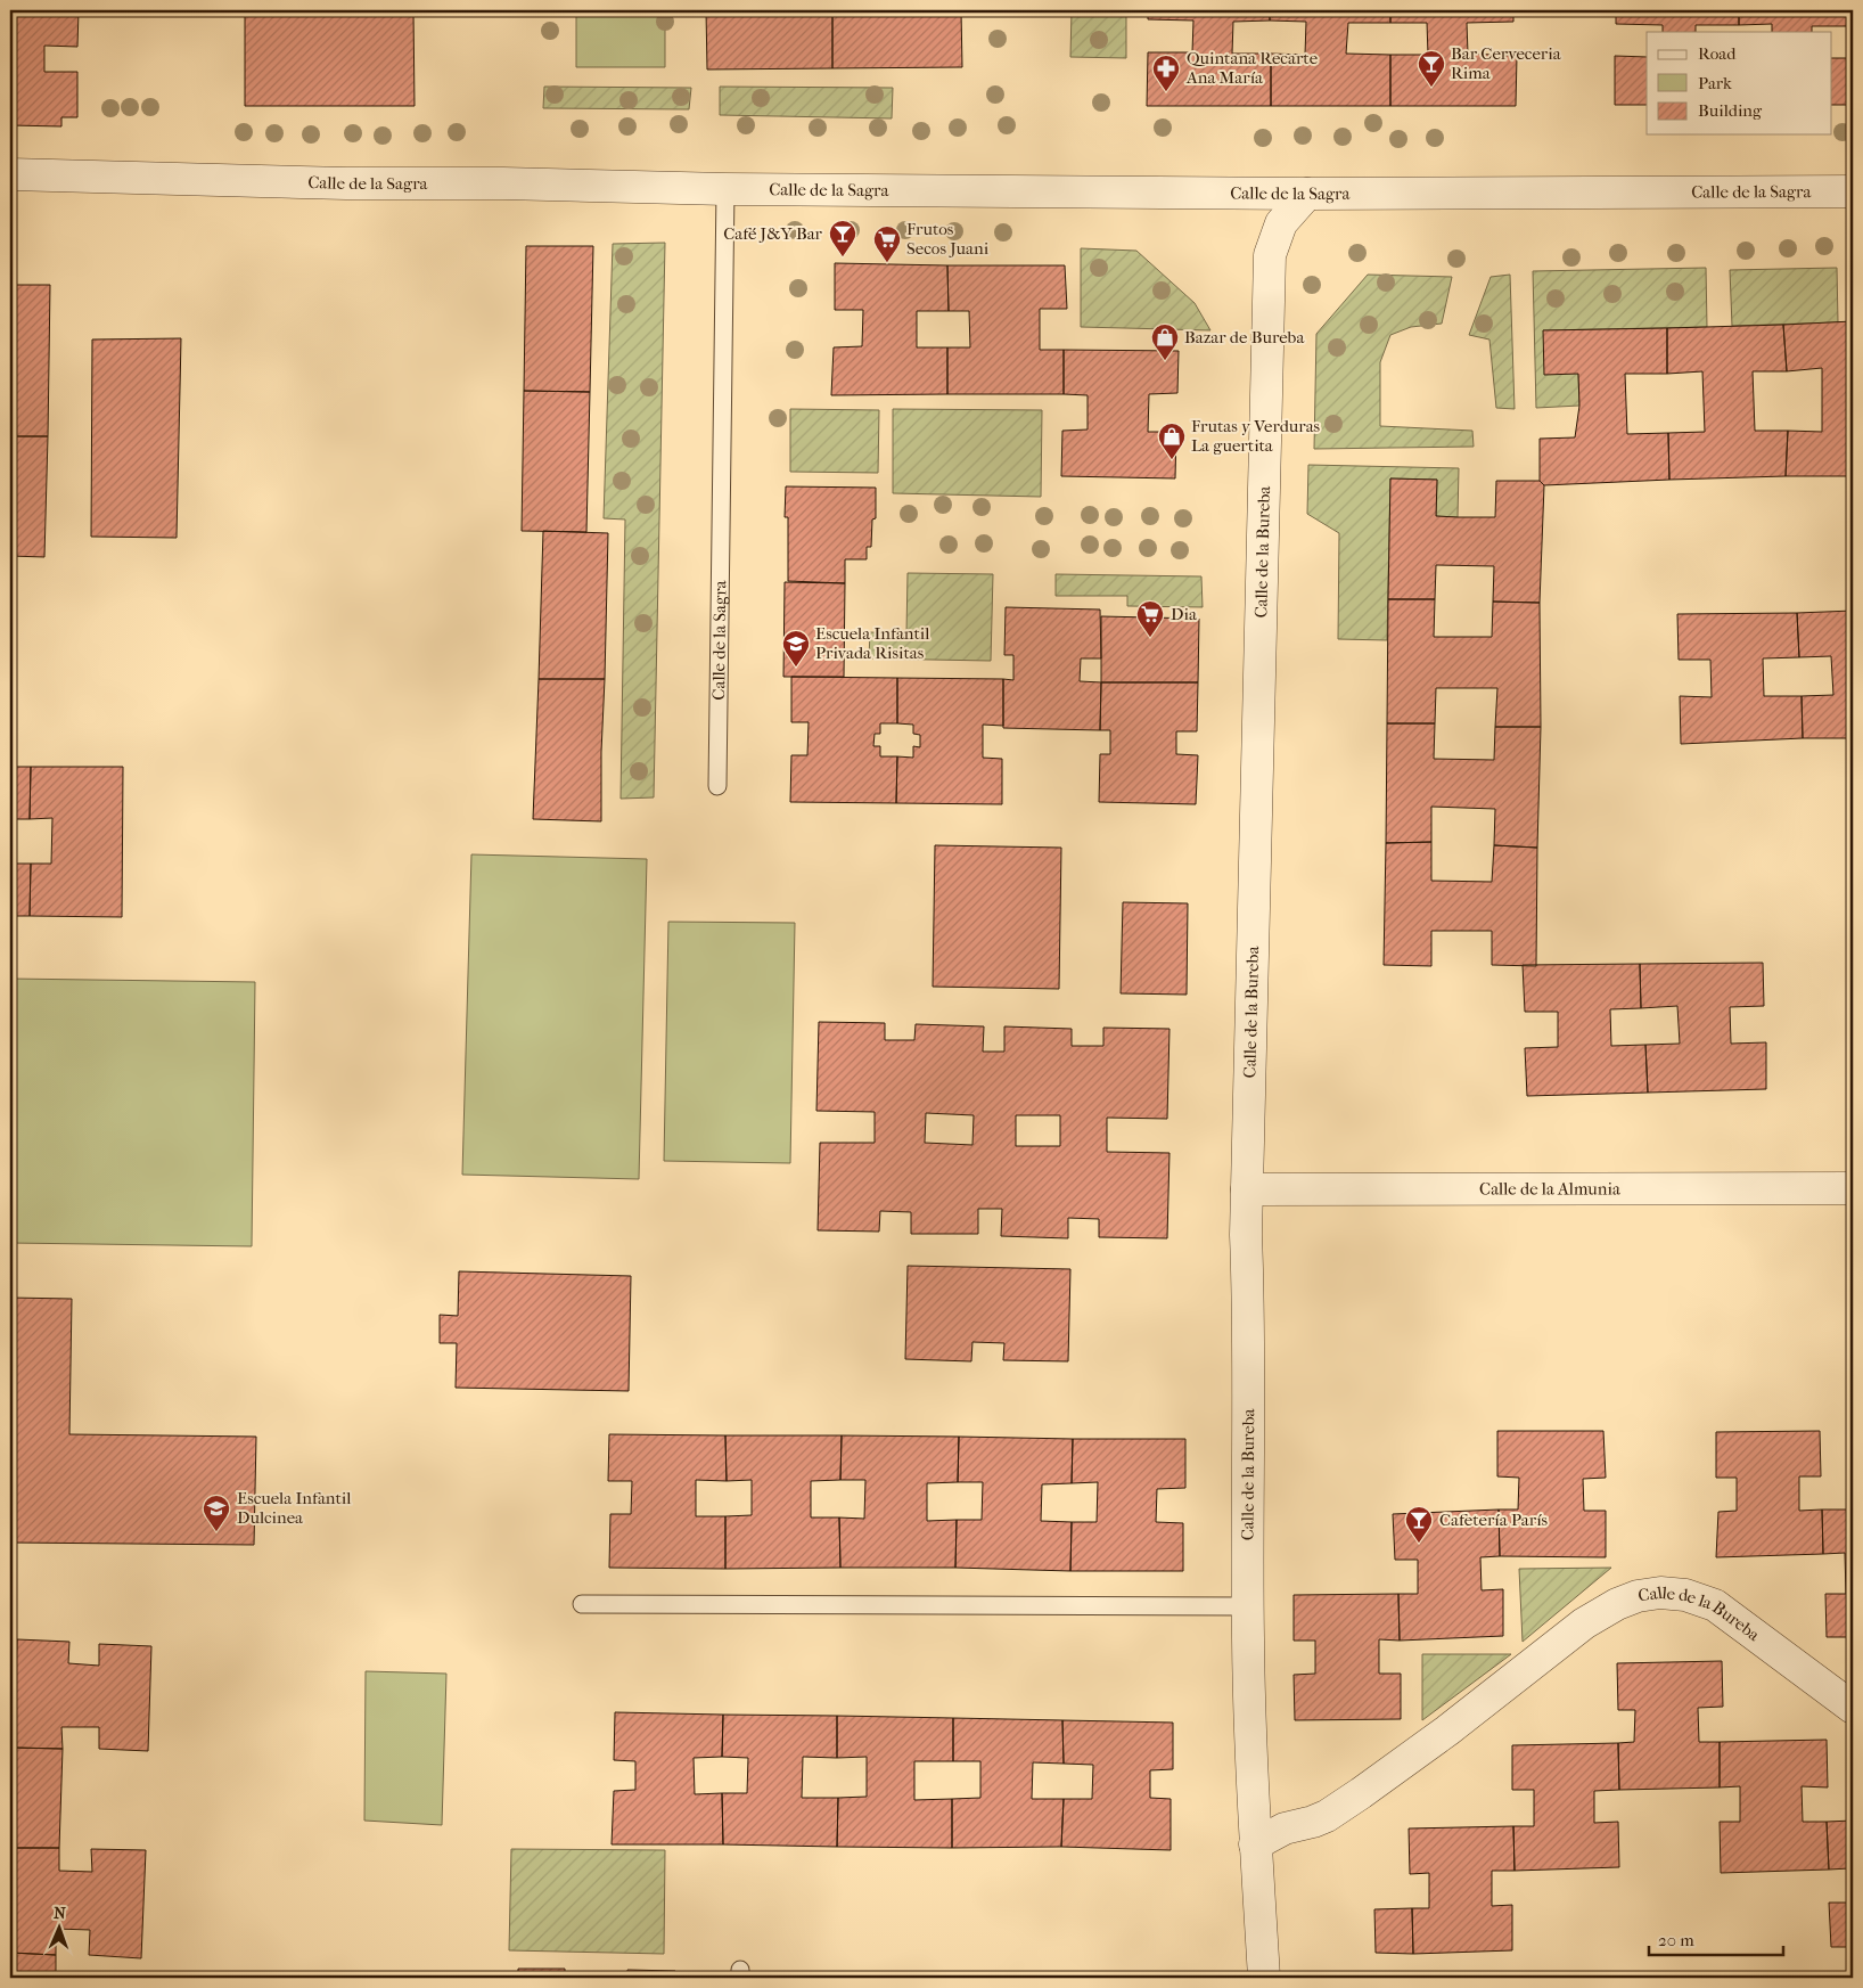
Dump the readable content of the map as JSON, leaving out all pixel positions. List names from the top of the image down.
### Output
{
  "streets": {
    "street": ["Calle de la Sagra", "Calle de la Bureba", "Calle de la Almunia"]
  },
  "crossings": [
    ["Calle de la Sagra", "Calle de la Bureba"],
    ["Calle de la Bureba", "Calle de la Almunia"]
  ],
  "places": {
    "bar": ["Bar Cerveceria Rima", "Café J&Y Bar", "Cafetería París"],
    "pharmacy": ["Quintana Recarte Ana María"],
    "supermarket": ["Frutos Secos Juani", "Dia"],
    "shop": ["Bazar de Bureba", "Frutas y Verduras La guertita"],
    "school or university": ["Escuela Infantil Privada Risitas", "Escuela Infantil Dulcinea"]
  },
  "legend": ["Road", "Park", "Building"],
  "scale_bar": "20 m",
  "north": "top"
}
